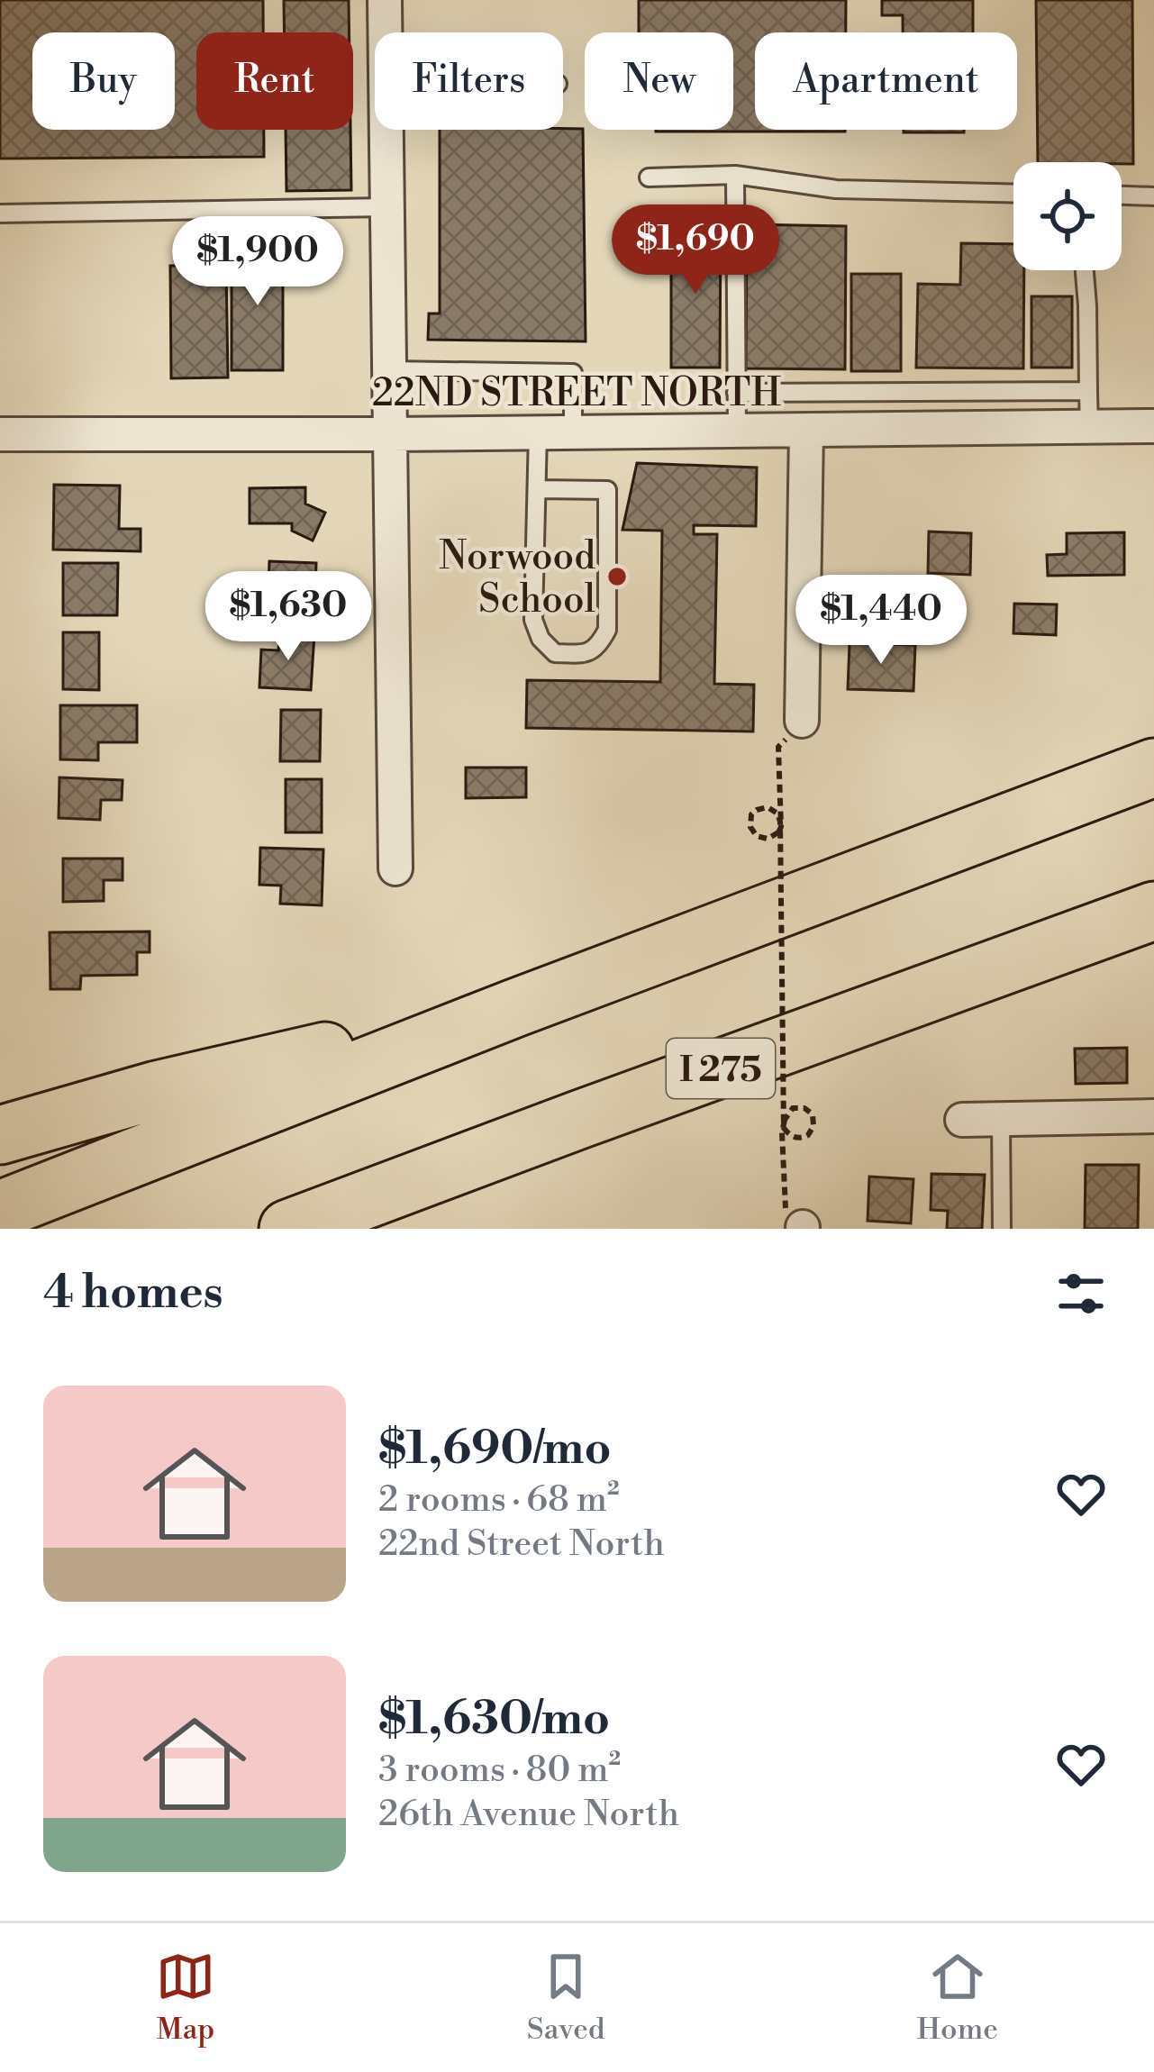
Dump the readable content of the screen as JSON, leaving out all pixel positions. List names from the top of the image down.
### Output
{
  "streets": {
    "highway": ["I 275"],
    "street": ["22ND STREET NORTH"]
  },
  "places": ["Norwood School"],
  "page": {
    "chip": [
      "Buy",
      "Rent",
      "Filters",
      "New",
      "Apartment"
    ],
    "price": [
      "$1,690",
      "$1,900",
      "$1,630",
      "$1,440"
    ],
    "heading": "4 homes",
    "list": [
      {
        "name": "$1,690/mo",
        "note": "2 rooms · 68 m² · 22nd Street North"
      },
      {
        "name": "$1,630/mo",
        "note": "3 rooms · 80 m² · 26th Avenue North"
      }
    ],
    "tabs": ["Map", "Saved", "Home"]
  }
}
